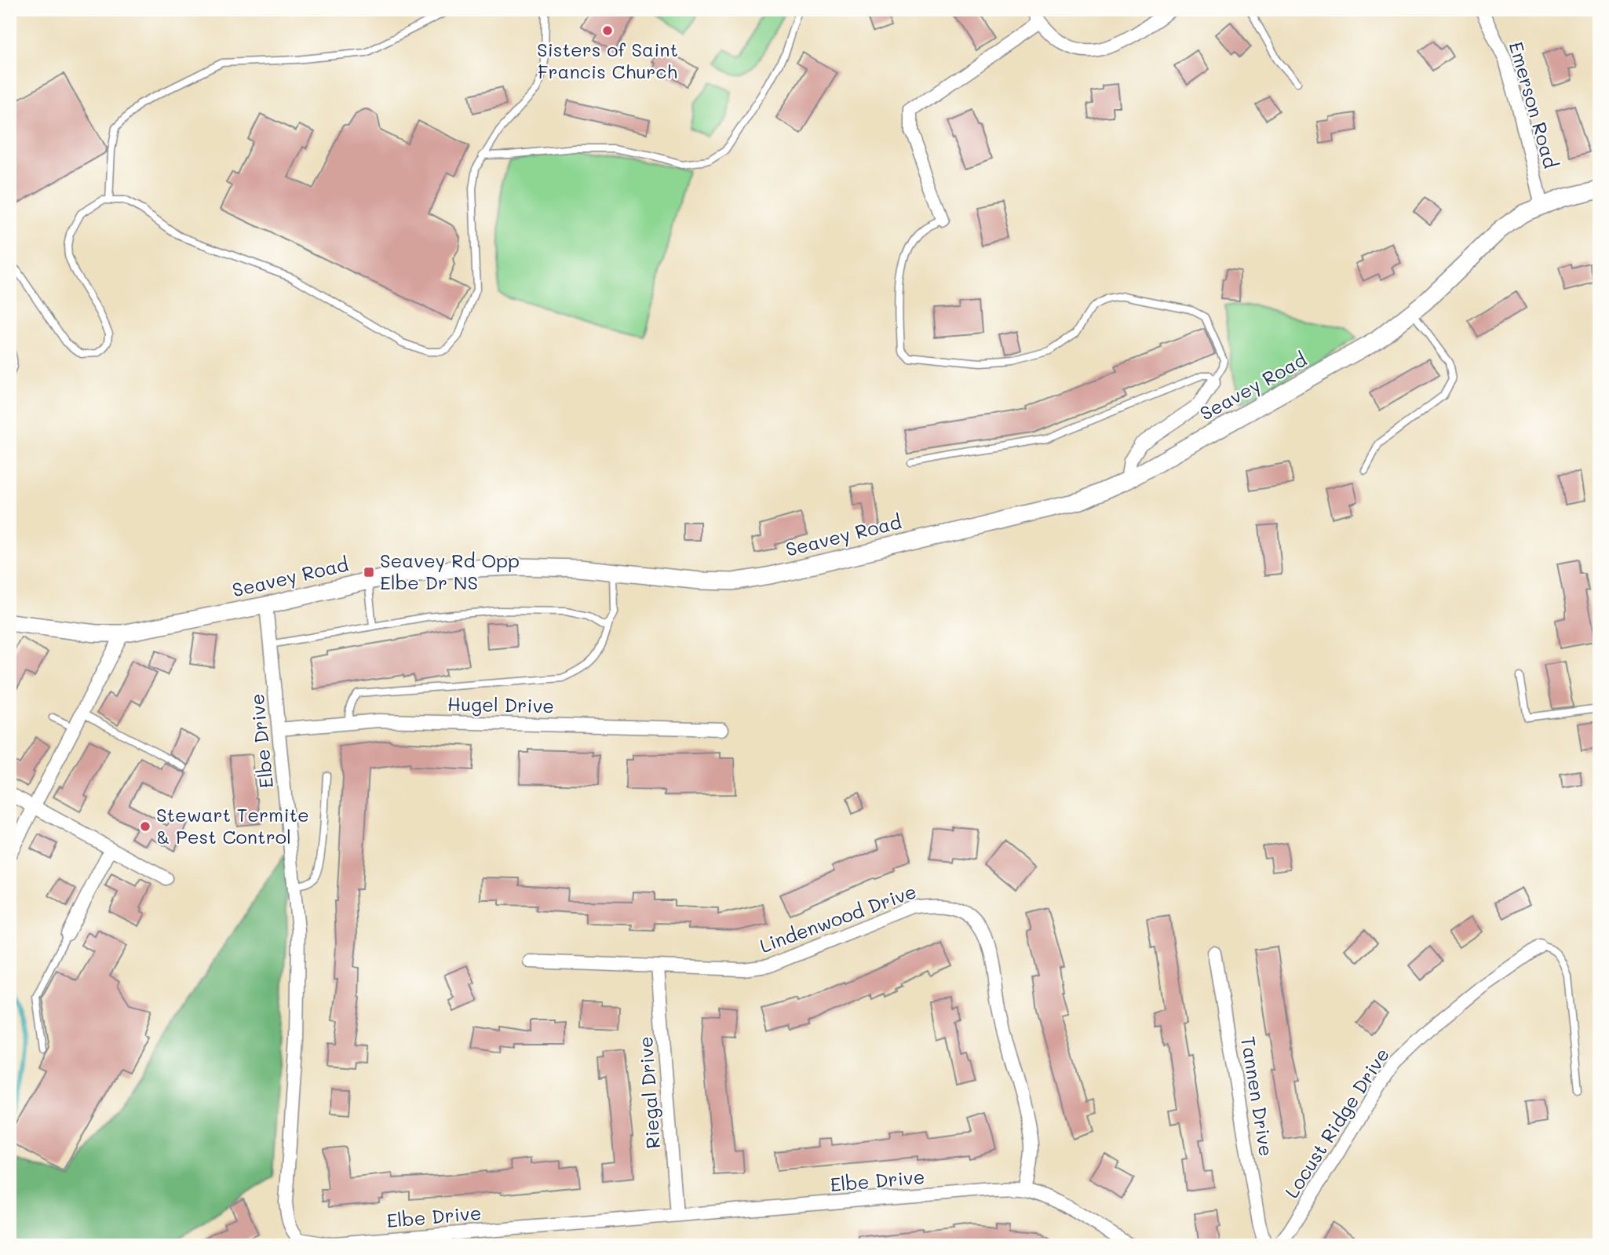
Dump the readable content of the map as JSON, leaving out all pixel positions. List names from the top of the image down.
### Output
{
  "streets": {
    "street": [
      "Emerson Road",
      "Seavey Road",
      "Hugel Drive",
      "Elbe Drive",
      "Lindenwood Drive",
      "Riegal Drive",
      "Tannen Drive",
      "Locust Ridge Drive"
    ]
  },
  "crossings": [
    ["Emerson Road", "Seavey Road"],
    ["Seavey Road", "Elbe Drive"],
    ["Hugel Drive", "Elbe Drive"],
    ["Elbe Drive", "Lindenwood Drive"],
    ["Elbe Drive", "Riegal Drive"],
    ["Lindenwood Drive", "Riegal Drive"]
  ],
  "places": {
    "other": ["Sisters of Saint Francis Church", "Stewart Termite & Pest Control"],
    "transit": ["Seavey Rd Opp Elbe Dr NS"]
  }
}
